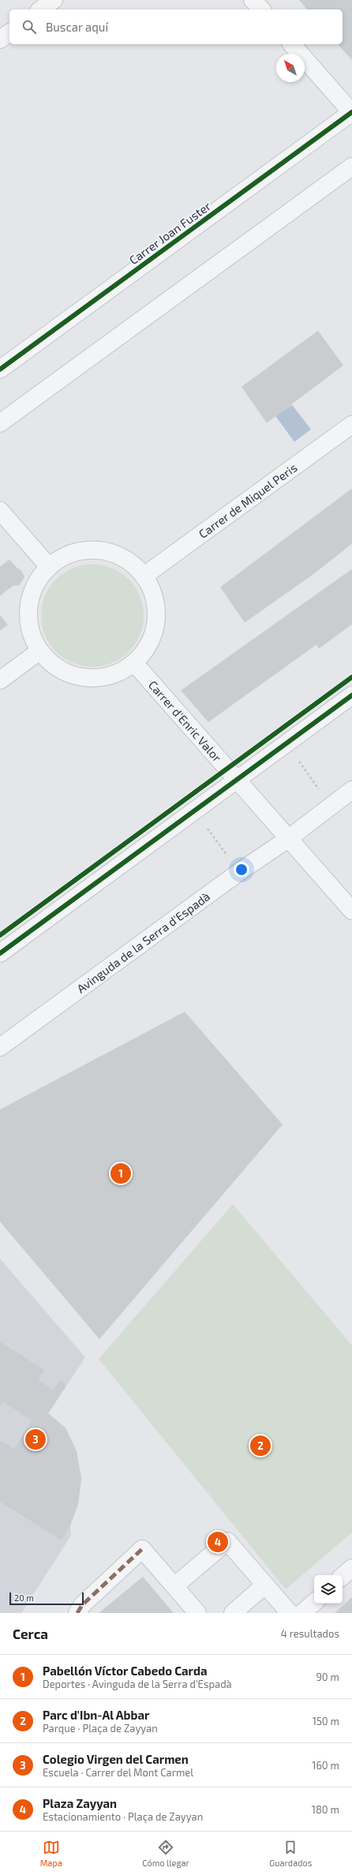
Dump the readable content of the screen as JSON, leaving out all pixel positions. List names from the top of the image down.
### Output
{
  "streets": {
    "street": [
      "Carrer Joan Fuster",
      "Carrer de Miquel Peris",
      "Carrer d'Enric Valor",
      "Avinguda de la Serra d'Espadà"
    ]
  },
  "scale_bar": "20 m",
  "north": "top left",
  "page": {
    "search": "Buscar aquí",
    "pins": [
      "1",
      "3",
      "2",
      "4"
    ],
    "scale": "20 m",
    "heading": ["Cerca", "4 resultados"],
    "list": [
      {
        "mark": "1",
        "name": "Pabellón Víctor Cabedo Carda",
        "note": "Deportes · Avinguda de la Serra d'Espadà",
        "value": "90 m"
      },
      {
        "mark": "2",
        "name": "Parc d'Ibn-Al Abbar",
        "note": "Parque · Plaça de Zayyan",
        "value": "150 m"
      },
      {
        "mark": "3",
        "name": "Colegio Virgen del Carmen",
        "note": "Escuela · Carrer del Mont Carmel",
        "value": "160 m"
      },
      {
        "mark": "4",
        "name": "Plaza Zayyan",
        "note": "Estacionamiento · Plaça de Zayyan",
        "value": "180 m"
      }
    ],
    "nav": ["Mapa", "Cómo llegar", "Guardados"]
  }
}
